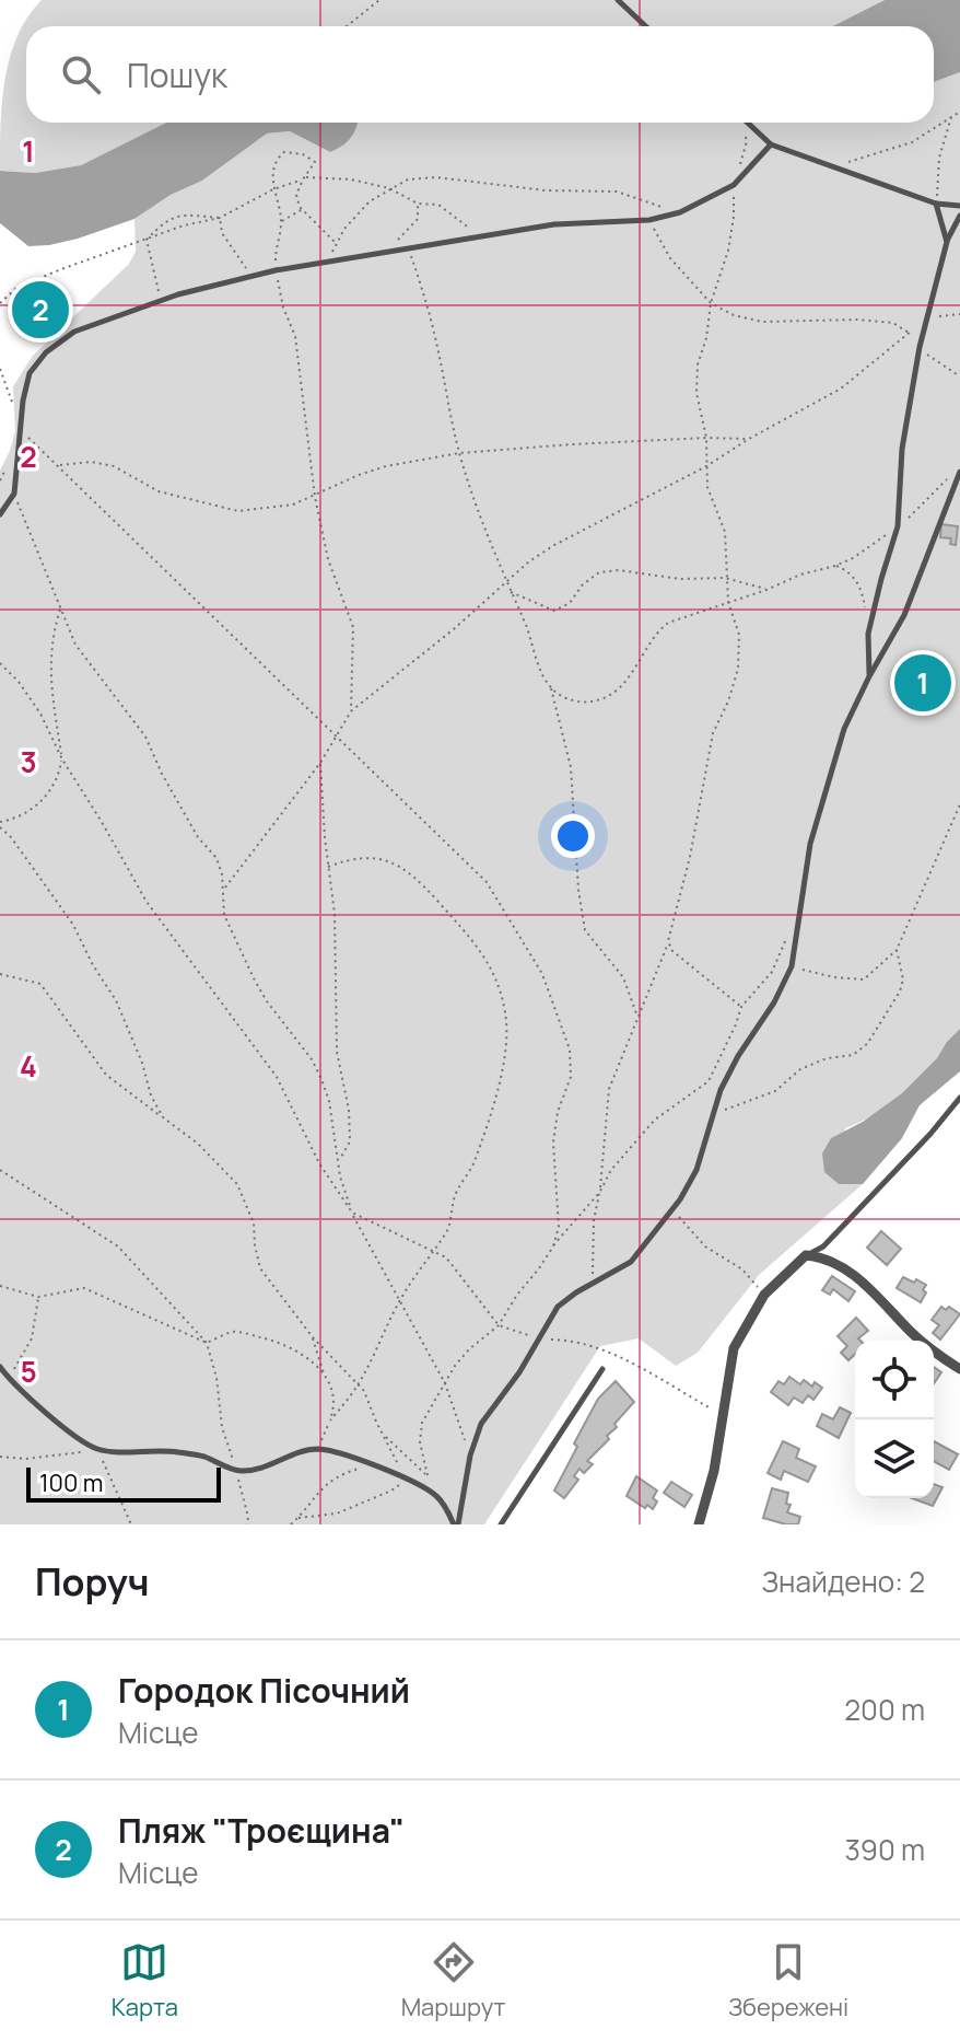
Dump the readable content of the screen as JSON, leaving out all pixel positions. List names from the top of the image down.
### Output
{
  "scale_bar": "100 m",
  "page": {
    "search": "Пошук",
    "pins": ["2", "1"],
    "scale": "100 m",
    "heading": ["Поруч", "Знайдено: 2"],
    "list": [
      {
        "mark": "1",
        "name": "Городок Пісочний",
        "note": "Місце",
        "value": "200 m"
      },
      {
        "mark": "2",
        "name": "Пляж \"Троєщина\"",
        "note": "Місце",
        "value": "390 m"
      }
    ],
    "nav": ["Карта", "Маршрут", "Збережені"]
  },
  "grid": {
    "rows": [
      "1",
      "2",
      "3",
      "4",
      "5"
    ]
  }
}
